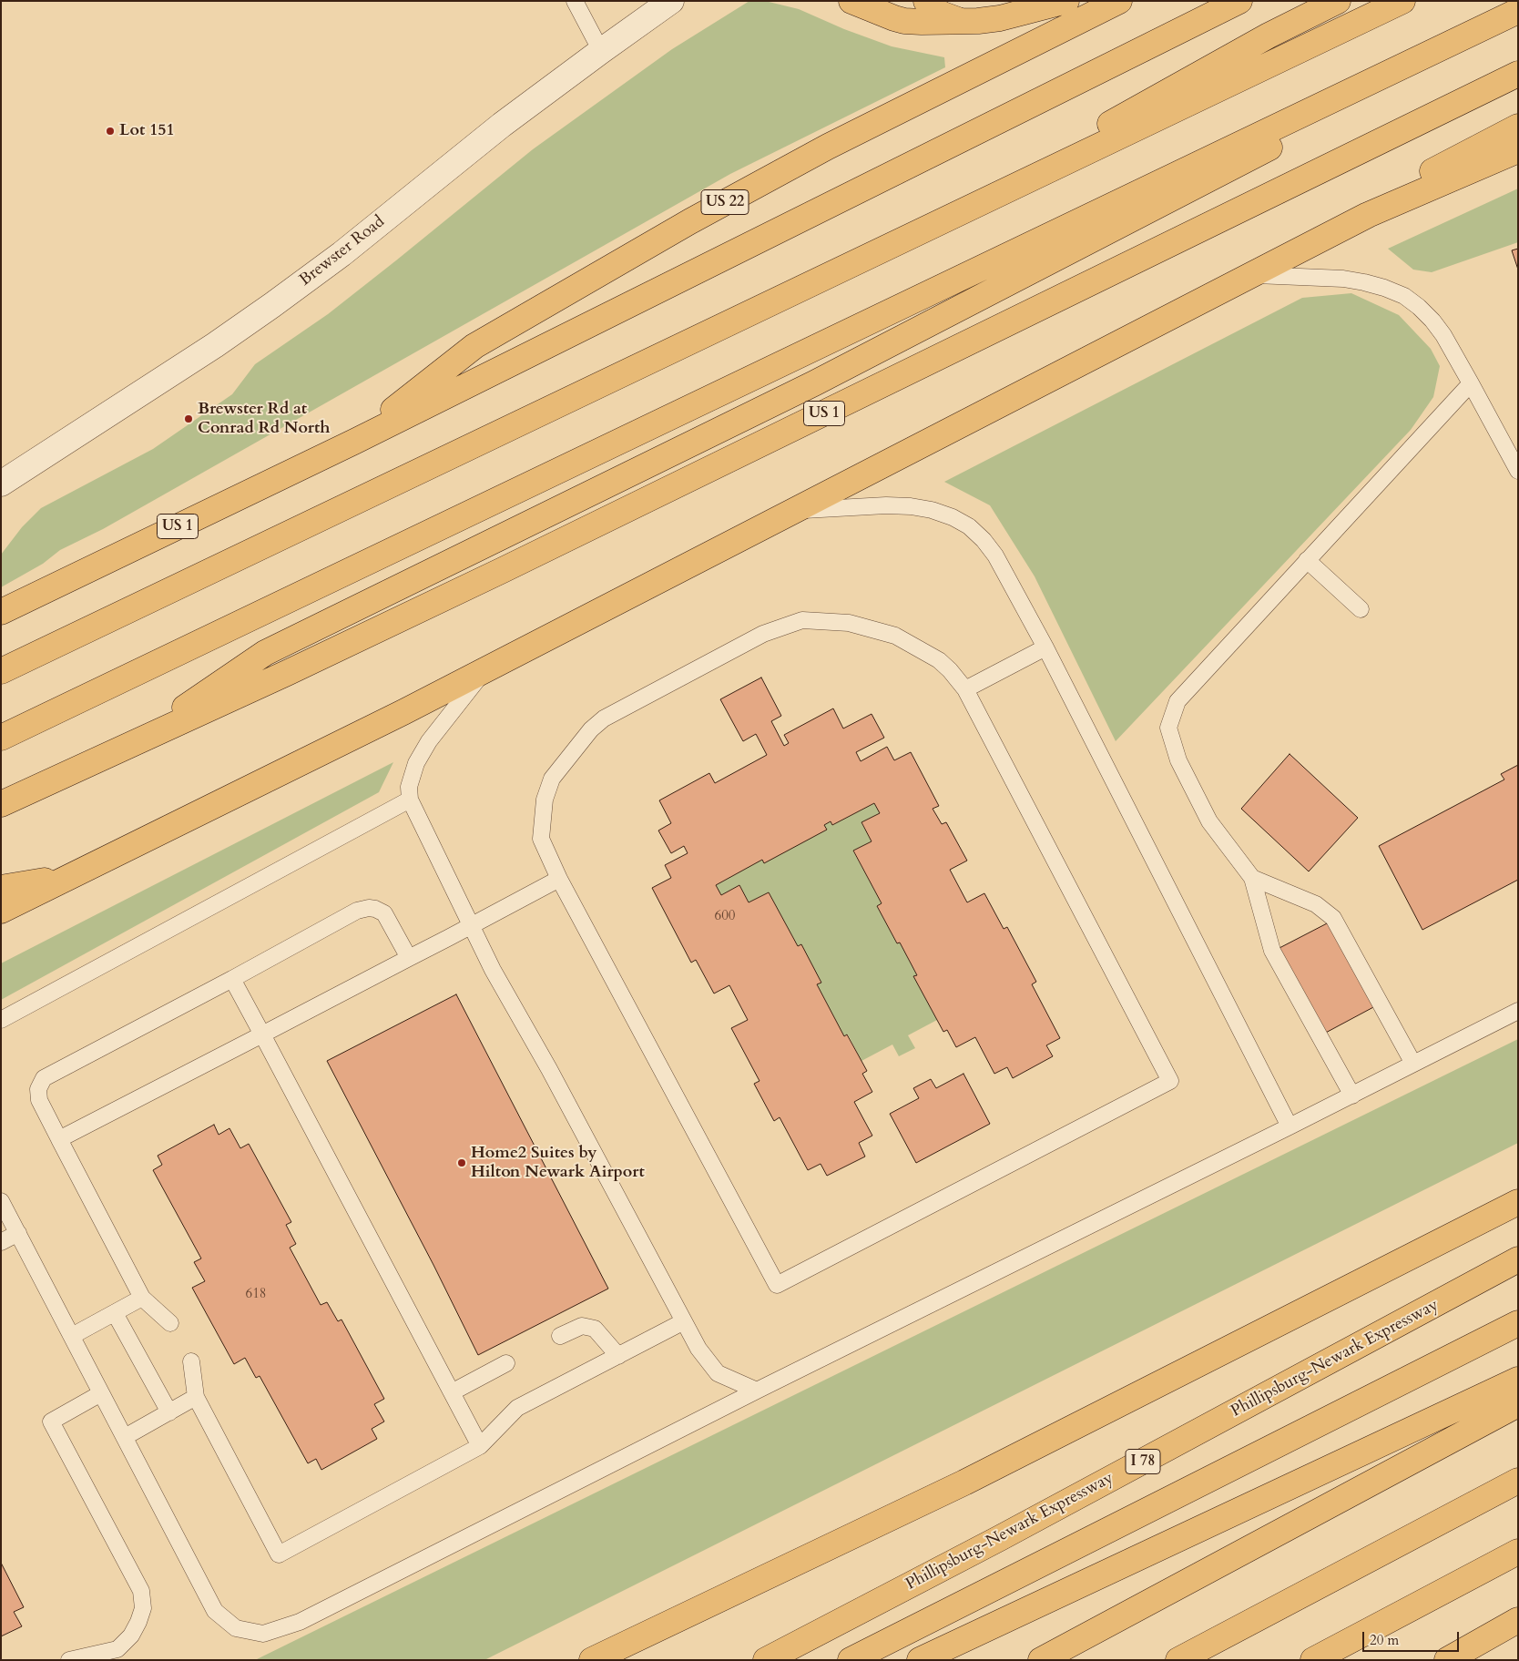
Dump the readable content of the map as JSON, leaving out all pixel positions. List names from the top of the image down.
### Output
{
  "streets": {
    "highway": [
      "US 22",
      "US 1",
      "Phillipsburg-Newark Expressway",
      "I 78"
    ],
    "street": ["Brewster Road"]
  },
  "crossings": [
    ["US 22", "US 1"]
  ],
  "places": ["Lot 151", "Brewster Rd at Conrad Rd North", "Home2 Suites by Hilton Newark Airport"],
  "house_numbers": ["600", "618"],
  "scale_bar": "20 m"
}
